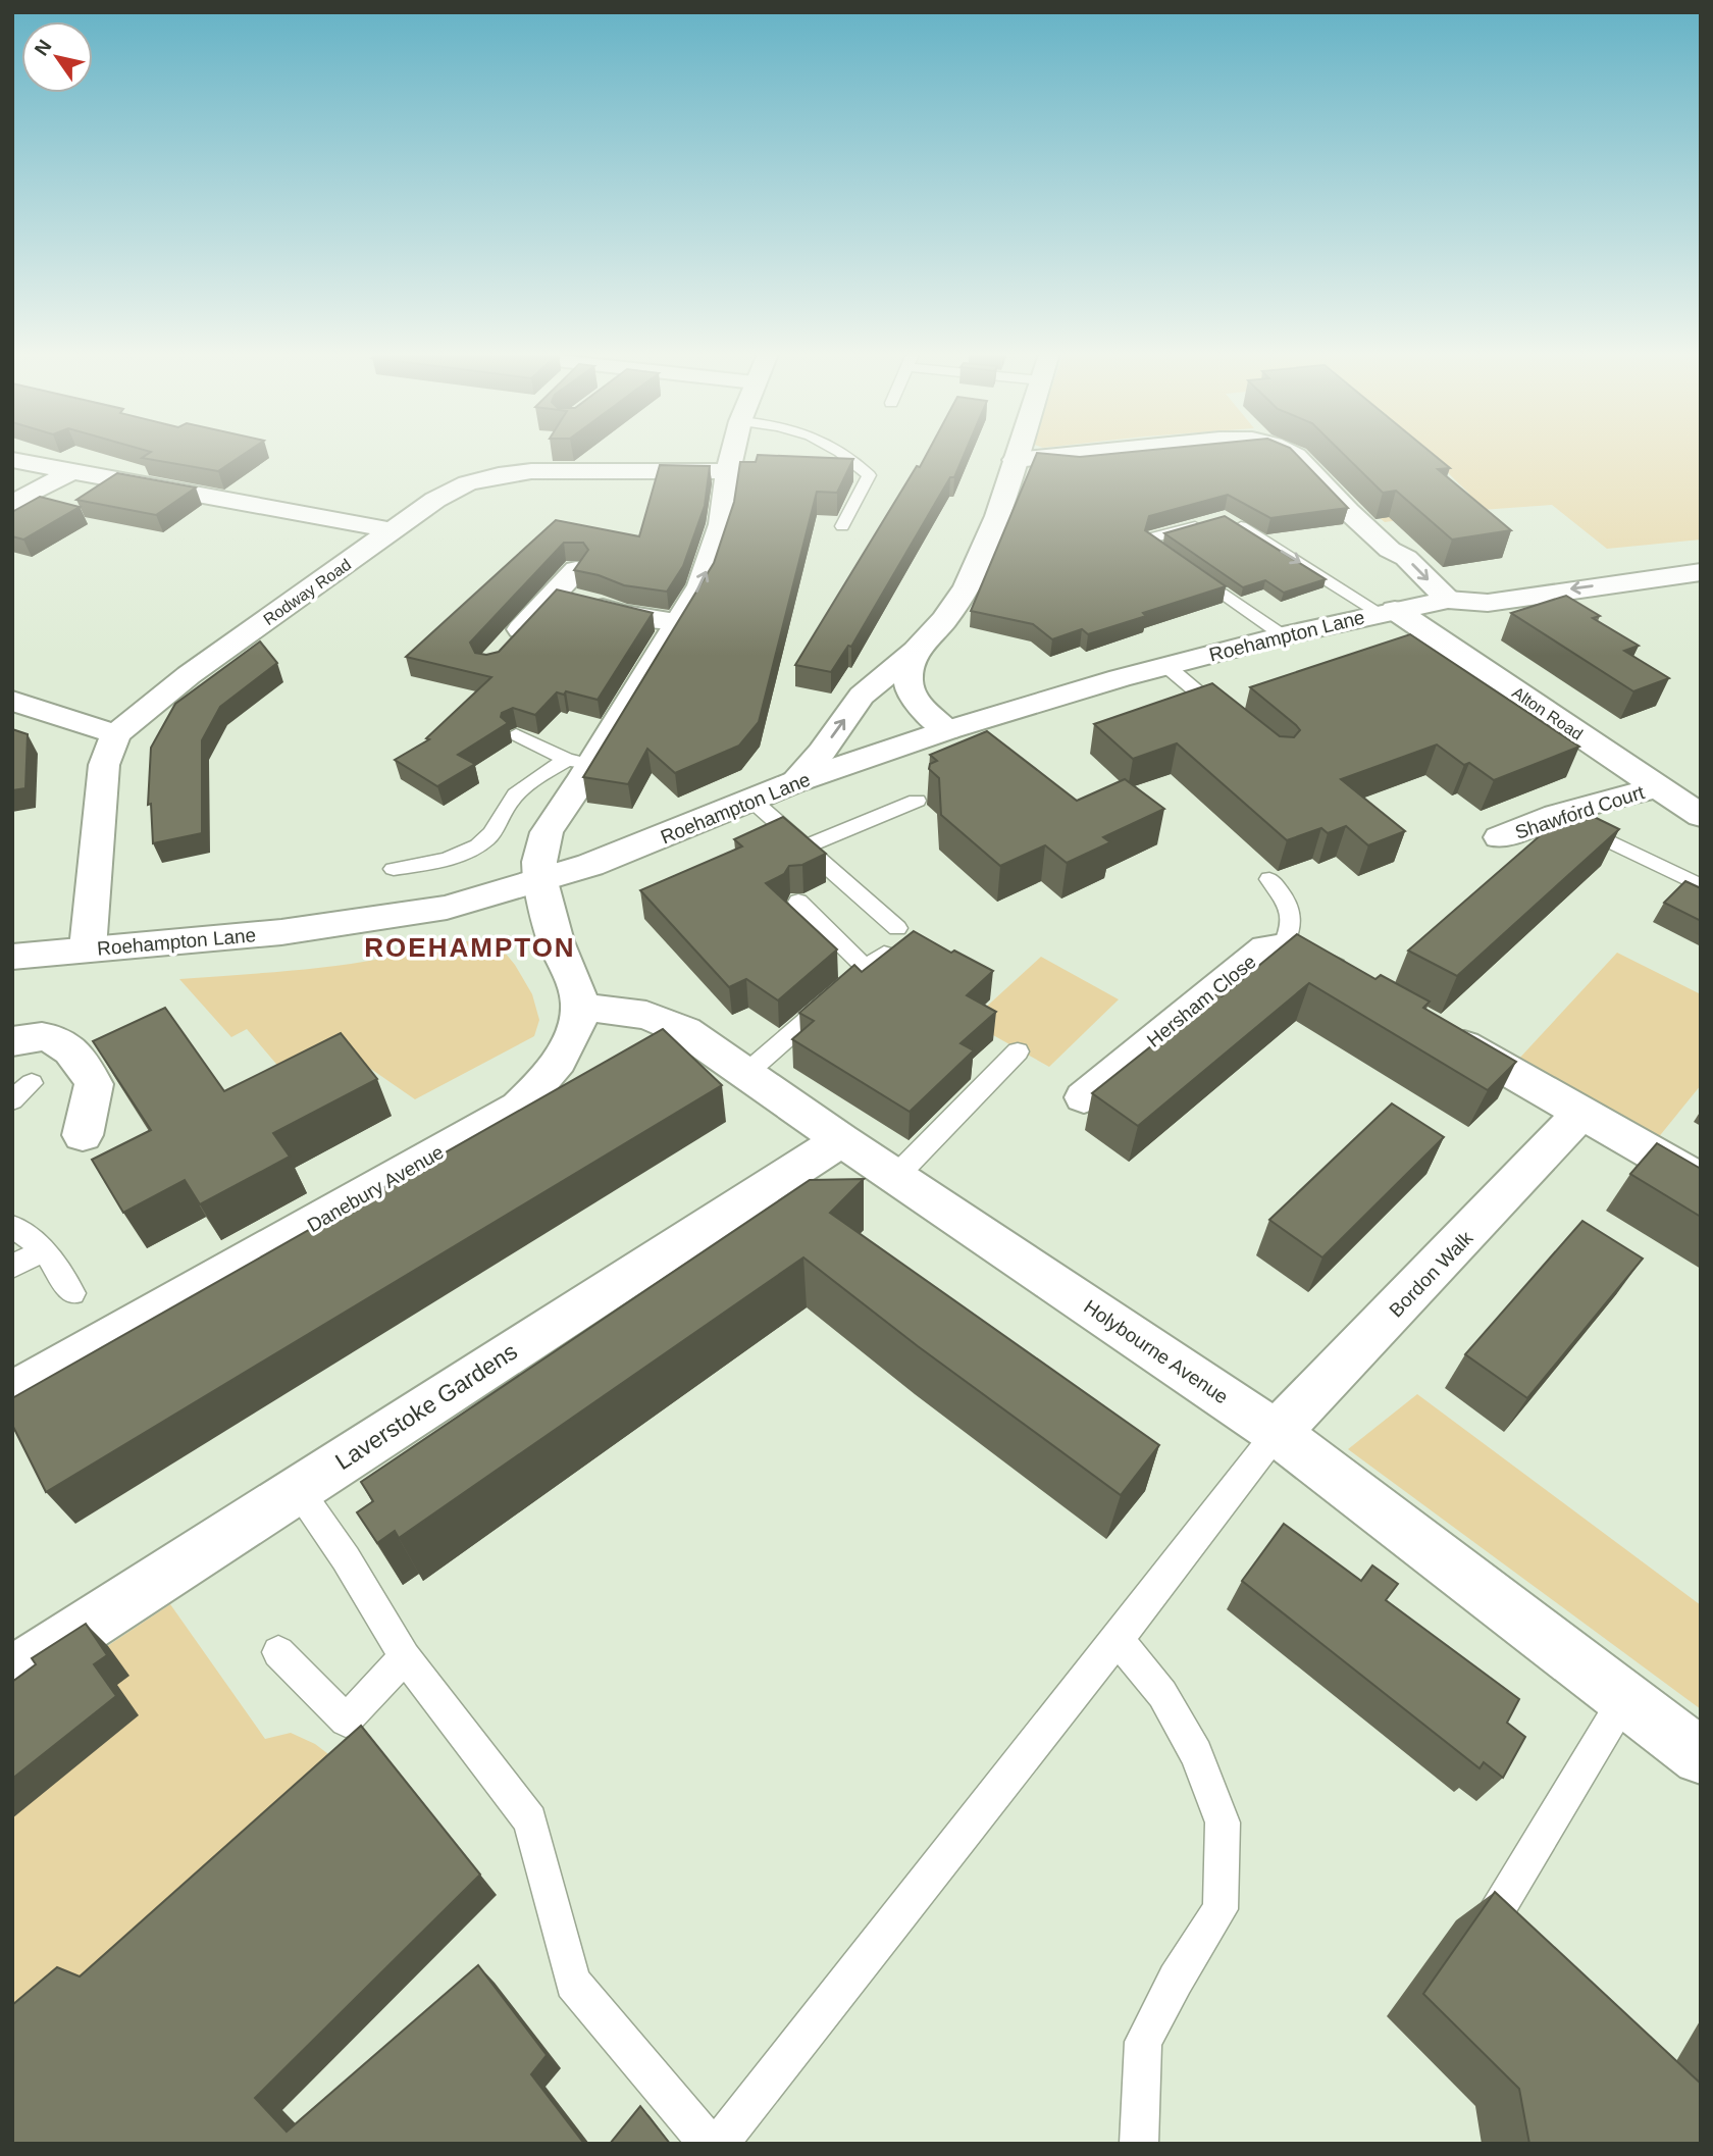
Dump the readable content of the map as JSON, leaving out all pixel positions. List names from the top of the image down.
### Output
{
  "streets": {
    "main road": [
      "Rodway Road",
      "Roehampton Lane",
      "Alton Road",
      "Shawford Court",
      "Hersham Close",
      "Danebury Avenue",
      "Bordon Walk",
      "Holybourne Avenue",
      "Laverstoke Gardens"
    ]
  },
  "crossings": [
    ["Roehampton Lane", "Alton Road"],
    ["Alton Road", "Shawford Court"],
    ["Danebury Avenue", "Holybourne Avenue"],
    ["Bordon Walk", "Holybourne Avenue"],
    ["Holybourne Avenue", "Laverstoke Gardens"]
  ],
  "districts": ["ROEHAMPTON"],
  "north": "top left"
}
